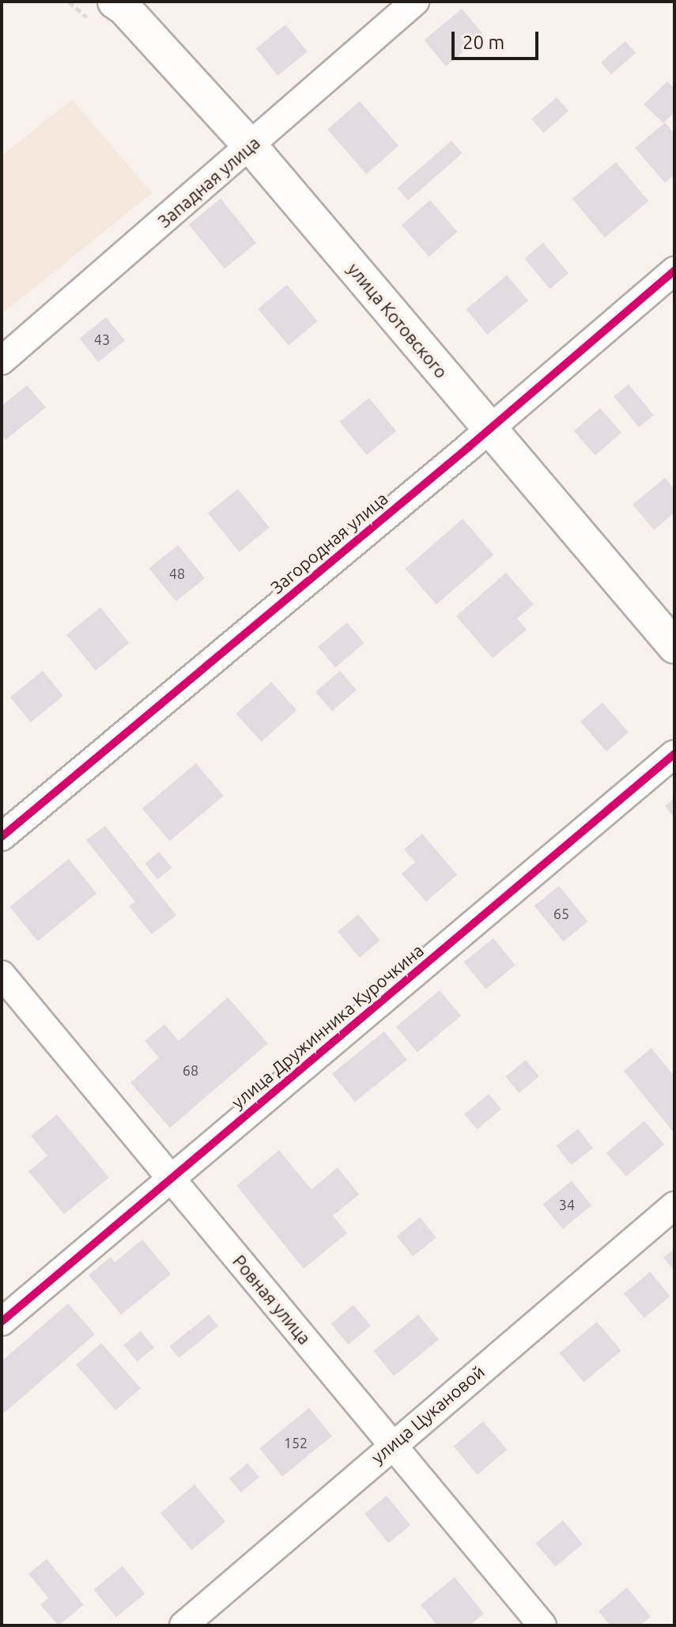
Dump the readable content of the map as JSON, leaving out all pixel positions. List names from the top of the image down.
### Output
{
  "streets": {
    "street": [
      "Западная улица",
      "улица Котовского",
      "Загородная улица",
      "улица Дружинника Курочкина",
      "Ровная улица",
      "улица Цукановой"
    ]
  },
  "crossings": [
    ["Западная улица", "улица Котовского"],
    ["улица Котовского", "Загородная улица"],
    ["улица Дружинника Курочкина", "Ровная улица"],
    ["Ровная улица", "улица Цукановой"]
  ],
  "house_numbers": [
    "43",
    "48",
    "65",
    "68",
    "34",
    "152"
  ],
  "scale_bar": "20 m"
}
